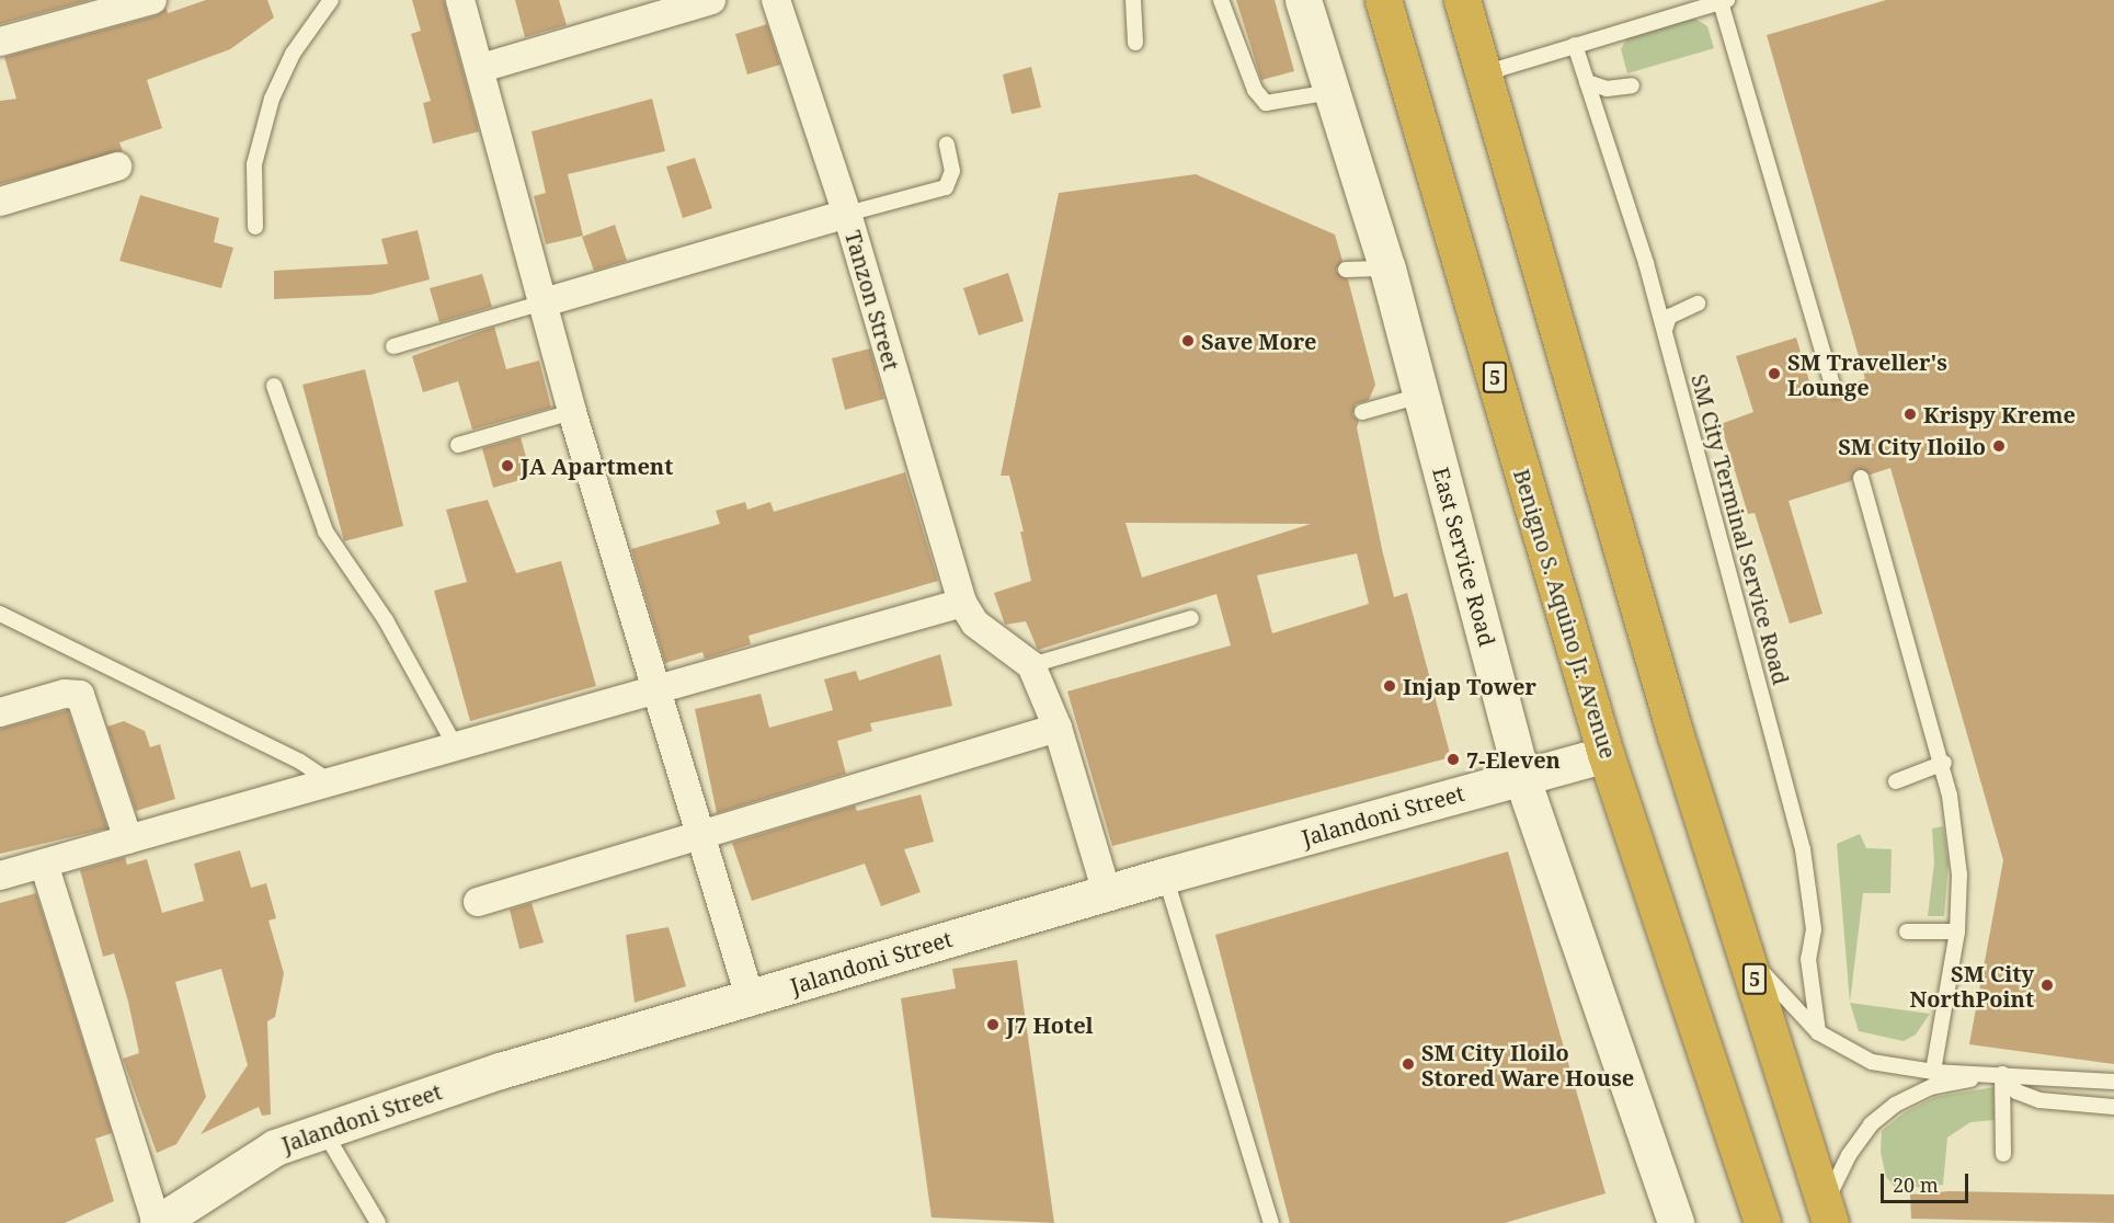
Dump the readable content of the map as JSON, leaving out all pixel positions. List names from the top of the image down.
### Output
{
  "streets": {
    "highway": ["5", "Benigno S. Aquino Jr. Avenue"],
    "main road": ["East Service Road", "Jalandoni Street"],
    "street": ["Tanzon Street"],
    "lane": ["SM City Terminal Service Road"]
  },
  "crossings": [
    ["East Service Road", "Jalandoni Street"],
    ["Benigno S. Aquino Jr. Avenue", "Jalandoni Street"]
  ],
  "places": [
    "Save More",
    "SM Traveller's Lounge",
    "Krispy Kreme",
    "SM City Iloilo",
    "JA Apartment",
    "Injap Tower",
    "7-Eleven",
    "SM City NorthPoint",
    "J7 Hotel",
    "SM City Iloilo Stored Ware House"
  ],
  "scale_bar": "20 m"
}
